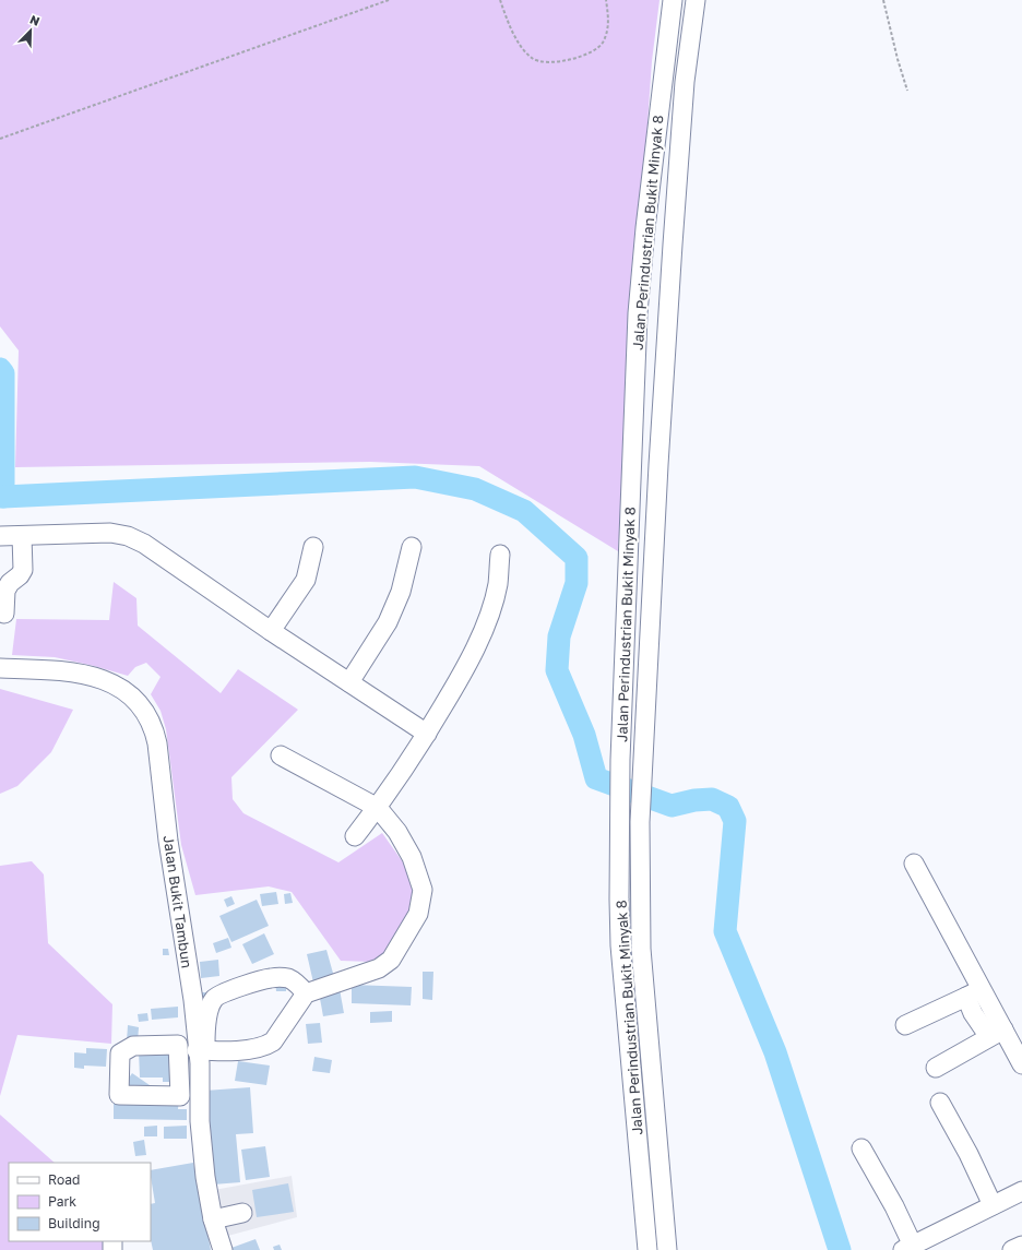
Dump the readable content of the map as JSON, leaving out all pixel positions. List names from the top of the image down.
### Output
{
  "streets": {
    "street": ["Jalan Perindustrian Bukit Minyak 8", "Jalan Bukit Tambun"]
  },
  "legend": ["Road", "Park", "Building"],
  "north": "top right"
}
